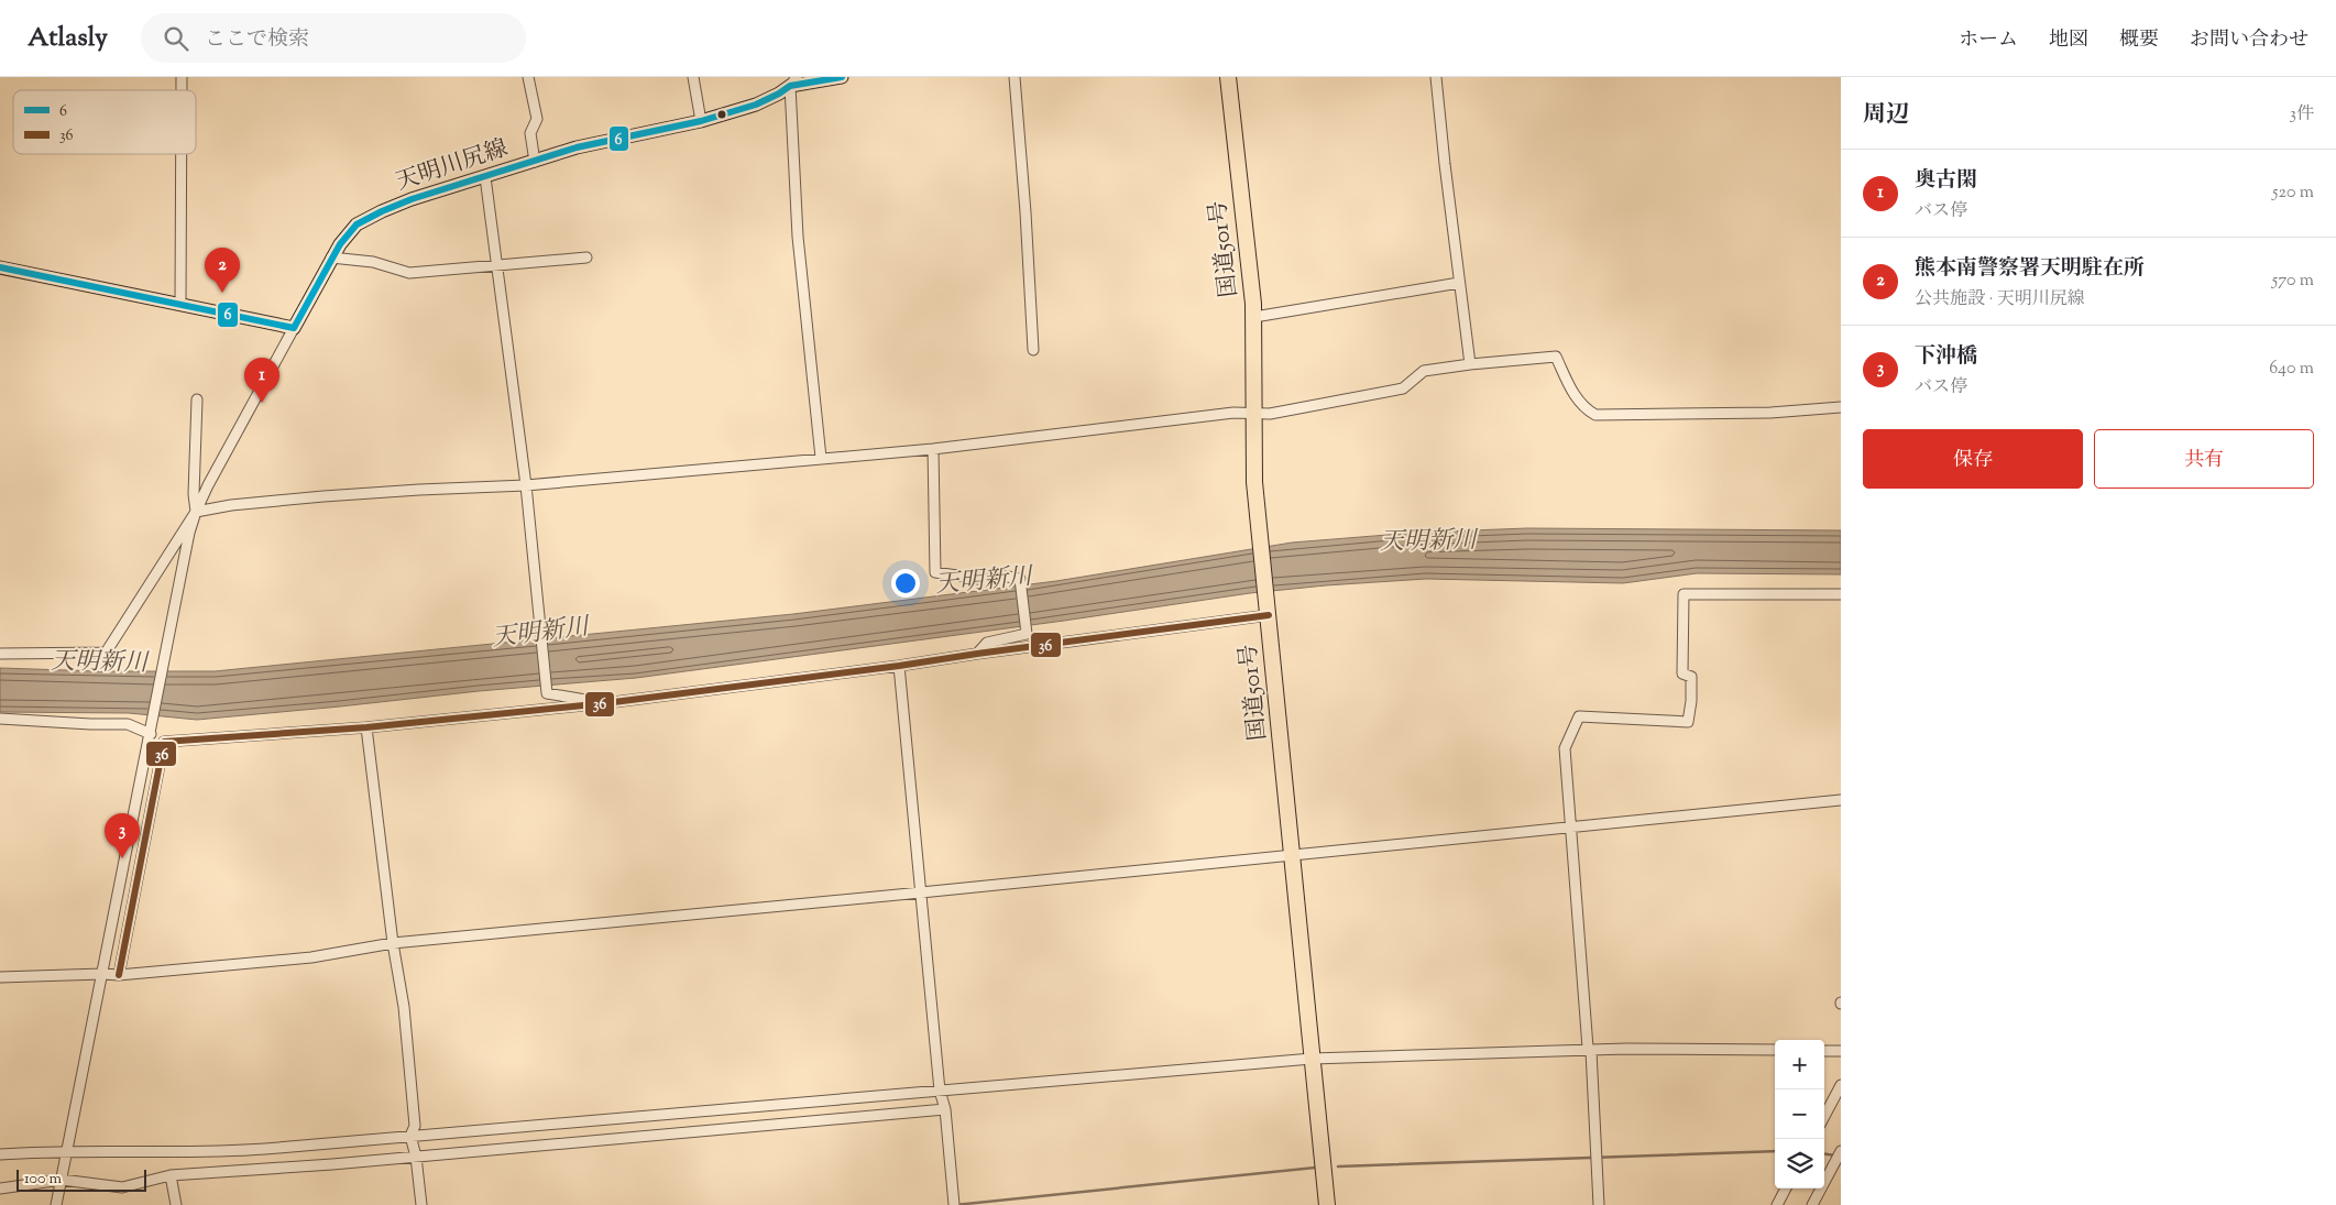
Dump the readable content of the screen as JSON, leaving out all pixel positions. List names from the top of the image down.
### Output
{
  "streets": {
    "highway": ["国道501号"],
    "main road": ["天明川尻線"]
  },
  "water": ["天明新川"],
  "lines": ["transit line 6", "transit line 36"],
  "legend": ["6", "36"],
  "scale_bar": "100 m",
  "page": {
    "header": "Atlasly",
    "search": "ここで検索",
    "nav": [
      "ホーム",
      "地図",
      "概要",
      "お問い合わせ"
    ],
    "heading": ["周辺", "3件"],
    "list": [
      {
        "mark": "1",
        "name": "奥古閑",
        "note": "バス停",
        "value": "520 m"
      },
      {
        "mark": "2",
        "name": "熊本南警察署天明駐在所",
        "note": "公共施設 · 天明川尻線",
        "value": "570 m"
      },
      {
        "mark": "3",
        "name": "下沖橋",
        "note": "バス停",
        "value": "640 m"
      }
    ],
    "pins": ["2", "1", "3"],
    "buttons": ["保存", "共有"],
    "map_buttons": ["+", "−"],
    "scale": "100 m"
  }
}
